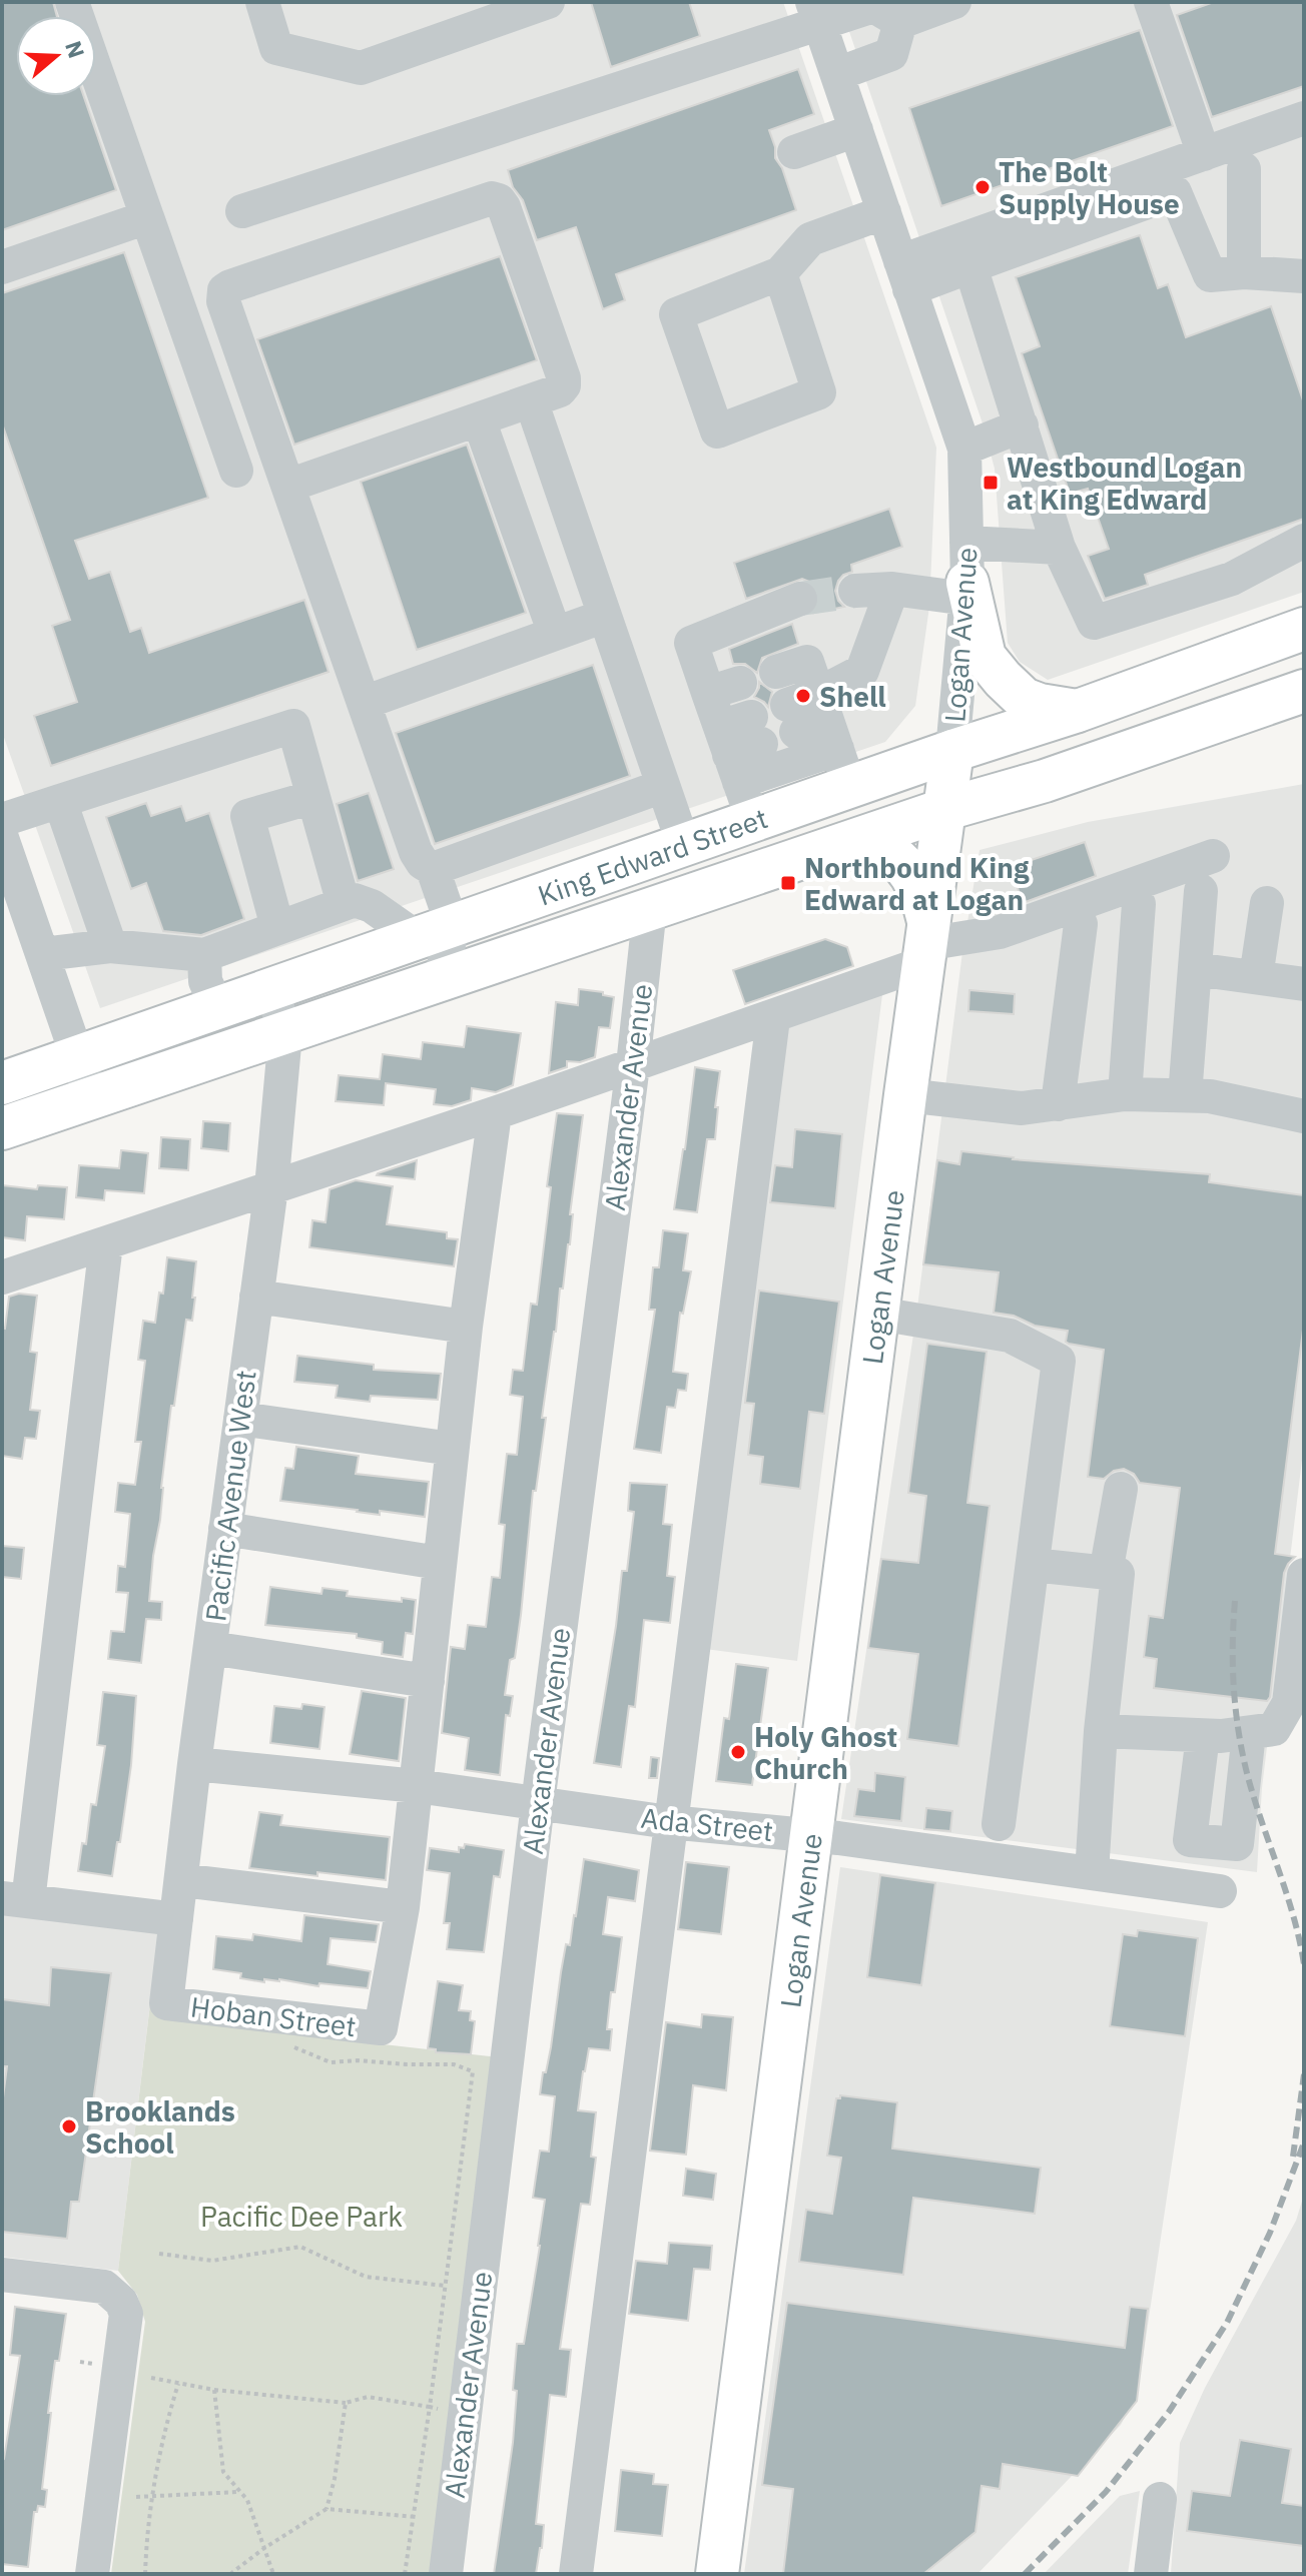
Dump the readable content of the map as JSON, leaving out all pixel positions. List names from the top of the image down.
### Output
{
  "streets": {
    "main road": ["Logan Avenue", "King Edward Street"],
    "street": [
      "Alexander Avenue",
      "Pacific Avenue West",
      "Ada Street",
      "Hoban Street"
    ]
  },
  "crossings": [
    ["Logan Avenue", "King Edward Street"],
    ["Logan Avenue", "Ada Street"],
    ["King Edward Street", "Alexander Avenue"],
    ["King Edward Street", "Pacific Avenue West"],
    ["Alexander Avenue", "Ada Street"],
    ["Pacific Avenue West", "Ada Street"],
    ["Pacific Avenue West", "Hoban Street"]
  ],
  "parks": ["Pacific Dee Park"],
  "places": {
    "other": [
      "The Bolt Supply House",
      "Shell",
      "Holy Ghost Church",
      "Brooklands School"
    ],
    "transit": ["Westbound Logan at King Edward", "Northbound King Edward at Logan"]
  },
  "north": "right"
}
